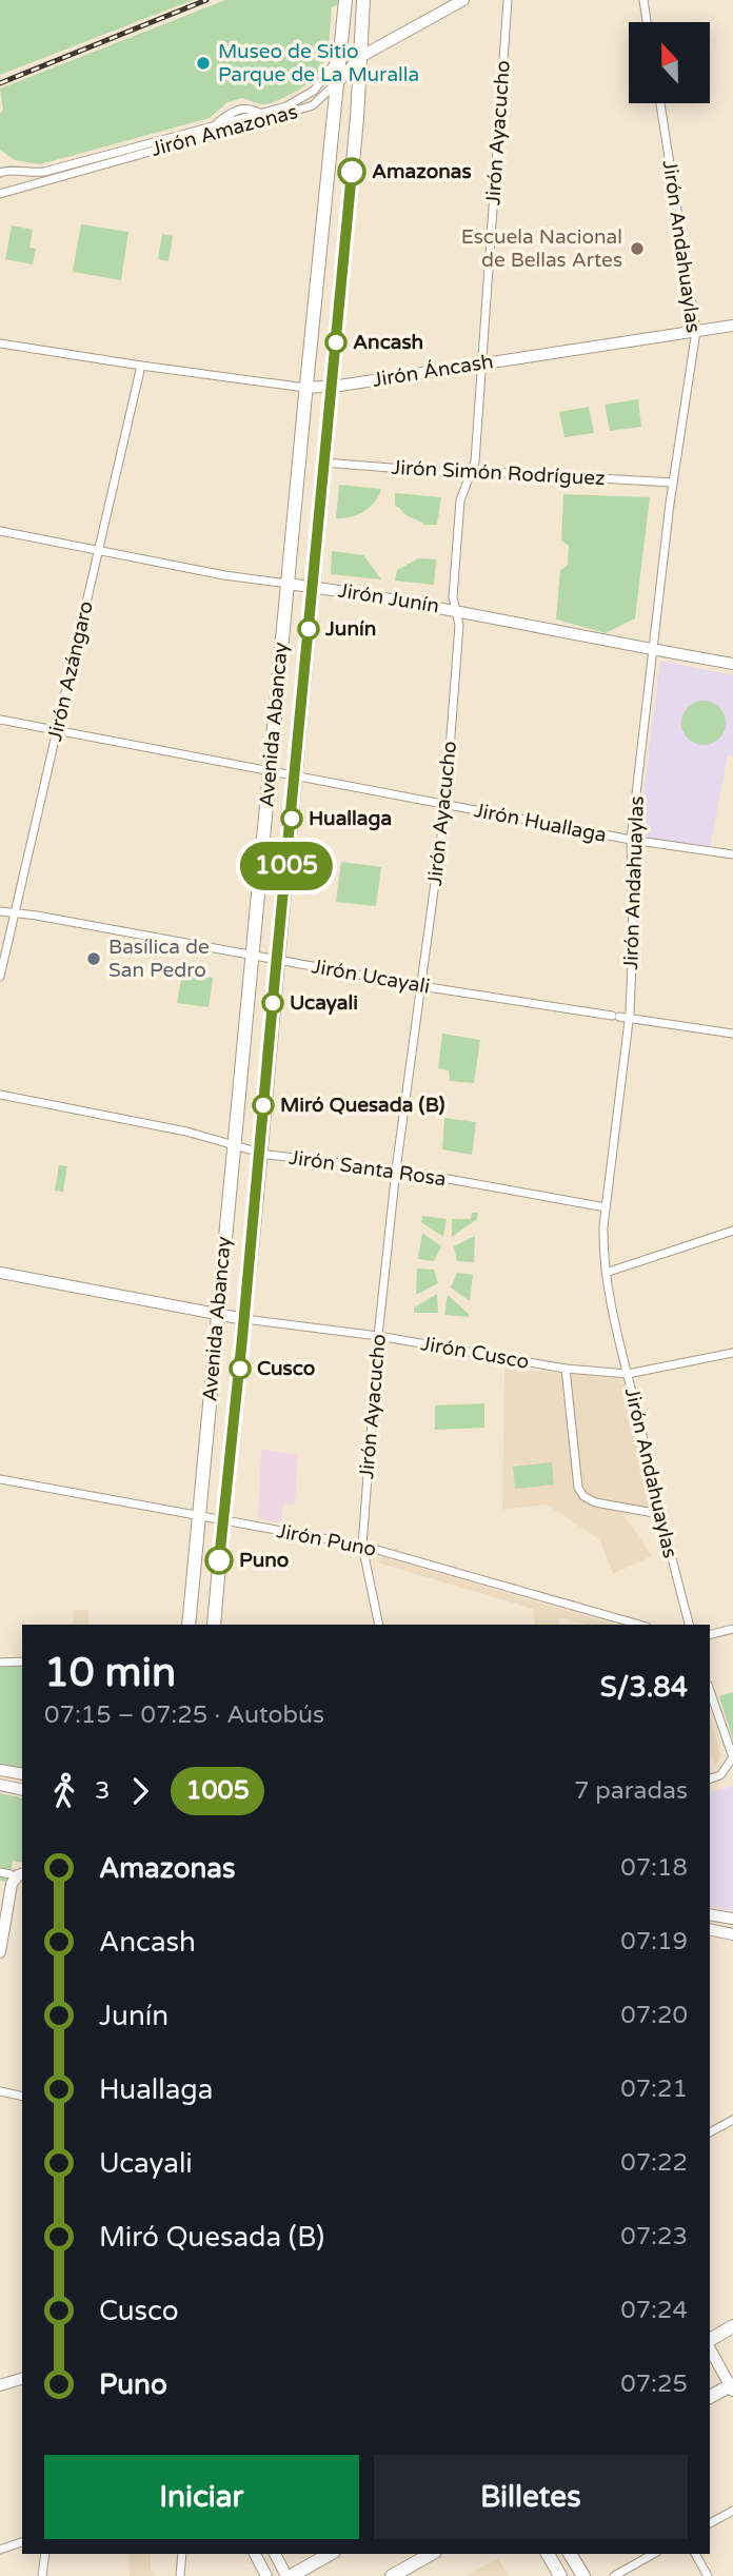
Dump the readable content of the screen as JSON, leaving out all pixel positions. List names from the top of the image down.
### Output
{
  "streets": {
    "main road": ["Avenida Abancay"],
    "street": [
      "Jirón Amazonas",
      "Jirón Ayacucho",
      "Jirón Andahuaylas",
      "Jirón Áncash",
      "Jirón Simón Rodríguez",
      "Jirón Junín",
      "Jirón Azángaro",
      "Jirón Huallaga",
      "Jirón Ucayali",
      "Jirón Santa Rosa",
      "Jirón Cusco",
      "Jirón Puno"
    ]
  },
  "crossings": [
    ["Jirón Amazonas", "Avenida Abancay"],
    ["Jirón Ayacucho", "Jirón Áncash"],
    ["Jirón Ayacucho", "Jirón Simón Rodríguez"],
    ["Jirón Ayacucho", "Jirón Junín"],
    ["Jirón Ayacucho", "Jirón Huallaga"],
    ["Jirón Ayacucho", "Jirón Ucayali"],
    ["Jirón Ayacucho", "Jirón Santa Rosa"],
    ["Jirón Ayacucho", "Jirón Cusco"],
    ["Jirón Ayacucho", "Jirón Puno"],
    ["Jirón Andahuaylas", "Jirón Áncash"],
    ["Jirón Andahuaylas", "Jirón Simón Rodríguez"],
    ["Jirón Andahuaylas", "Jirón Junín"],
    ["Jirón Andahuaylas", "Jirón Huallaga"],
    ["Jirón Andahuaylas", "Jirón Ucayali"],
    ["Jirón Andahuaylas", "Jirón Santa Rosa"],
    ["Jirón Andahuaylas", "Jirón Cusco"],
    ["Jirón Áncash", "Jirón Azángaro"],
    ["Jirón Áncash", "Avenida Abancay"],
    ["Jirón Simón Rodríguez", "Avenida Abancay"],
    ["Jirón Junín", "Jirón Azángaro"],
    ["Jirón Junín", "Avenida Abancay"],
    ["Jirón Azángaro", "Jirón Huallaga"],
    ["Jirón Azángaro", "Jirón Ucayali"],
    ["Avenida Abancay", "Jirón Huallaga"],
    ["Avenida Abancay", "Jirón Ucayali"],
    ["Avenida Abancay", "Jirón Santa Rosa"],
    ["Avenida Abancay", "Jirón Cusco"],
    ["Avenida Abancay", "Jirón Puno"]
  ],
  "places": [
    "Museo de Sitio Parque de La Muralla",
    "Amazonas",
    "Escuela Nacional de Bellas Artes",
    "Ancash",
    "Junín",
    "Huallaga",
    "Basílica de San Pedro",
    "Ucayali",
    "Miró Quesada (B)",
    "Cusco",
    "Puno"
  ],
  "lines": ["bus line 1005"],
  "north": "top",
  "page": {
    "on_map": "1005",
    "heading": ["10 min", "07:15 – 07:25 · Autobús", "S/3.84"],
    "legs": ["3", "1005", "7 paradas"],
    "list": [
      {
        "name": "Amazonas",
        "value": "07:18"
      },
      {
        "name": "Ancash",
        "value": "07:19"
      },
      {
        "name": "Junín",
        "value": "07:20"
      },
      {
        "name": "Huallaga",
        "value": "07:21"
      },
      {
        "name": "Ucayali",
        "value": "07:22"
      },
      {
        "name": "Miró Quesada (B)",
        "value": "07:23"
      },
      {
        "name": "Cusco",
        "value": "07:24"
      },
      {
        "name": "Puno",
        "value": "07:25"
      }
    ],
    "buttons": ["Iniciar", "Billetes"]
  }
}
